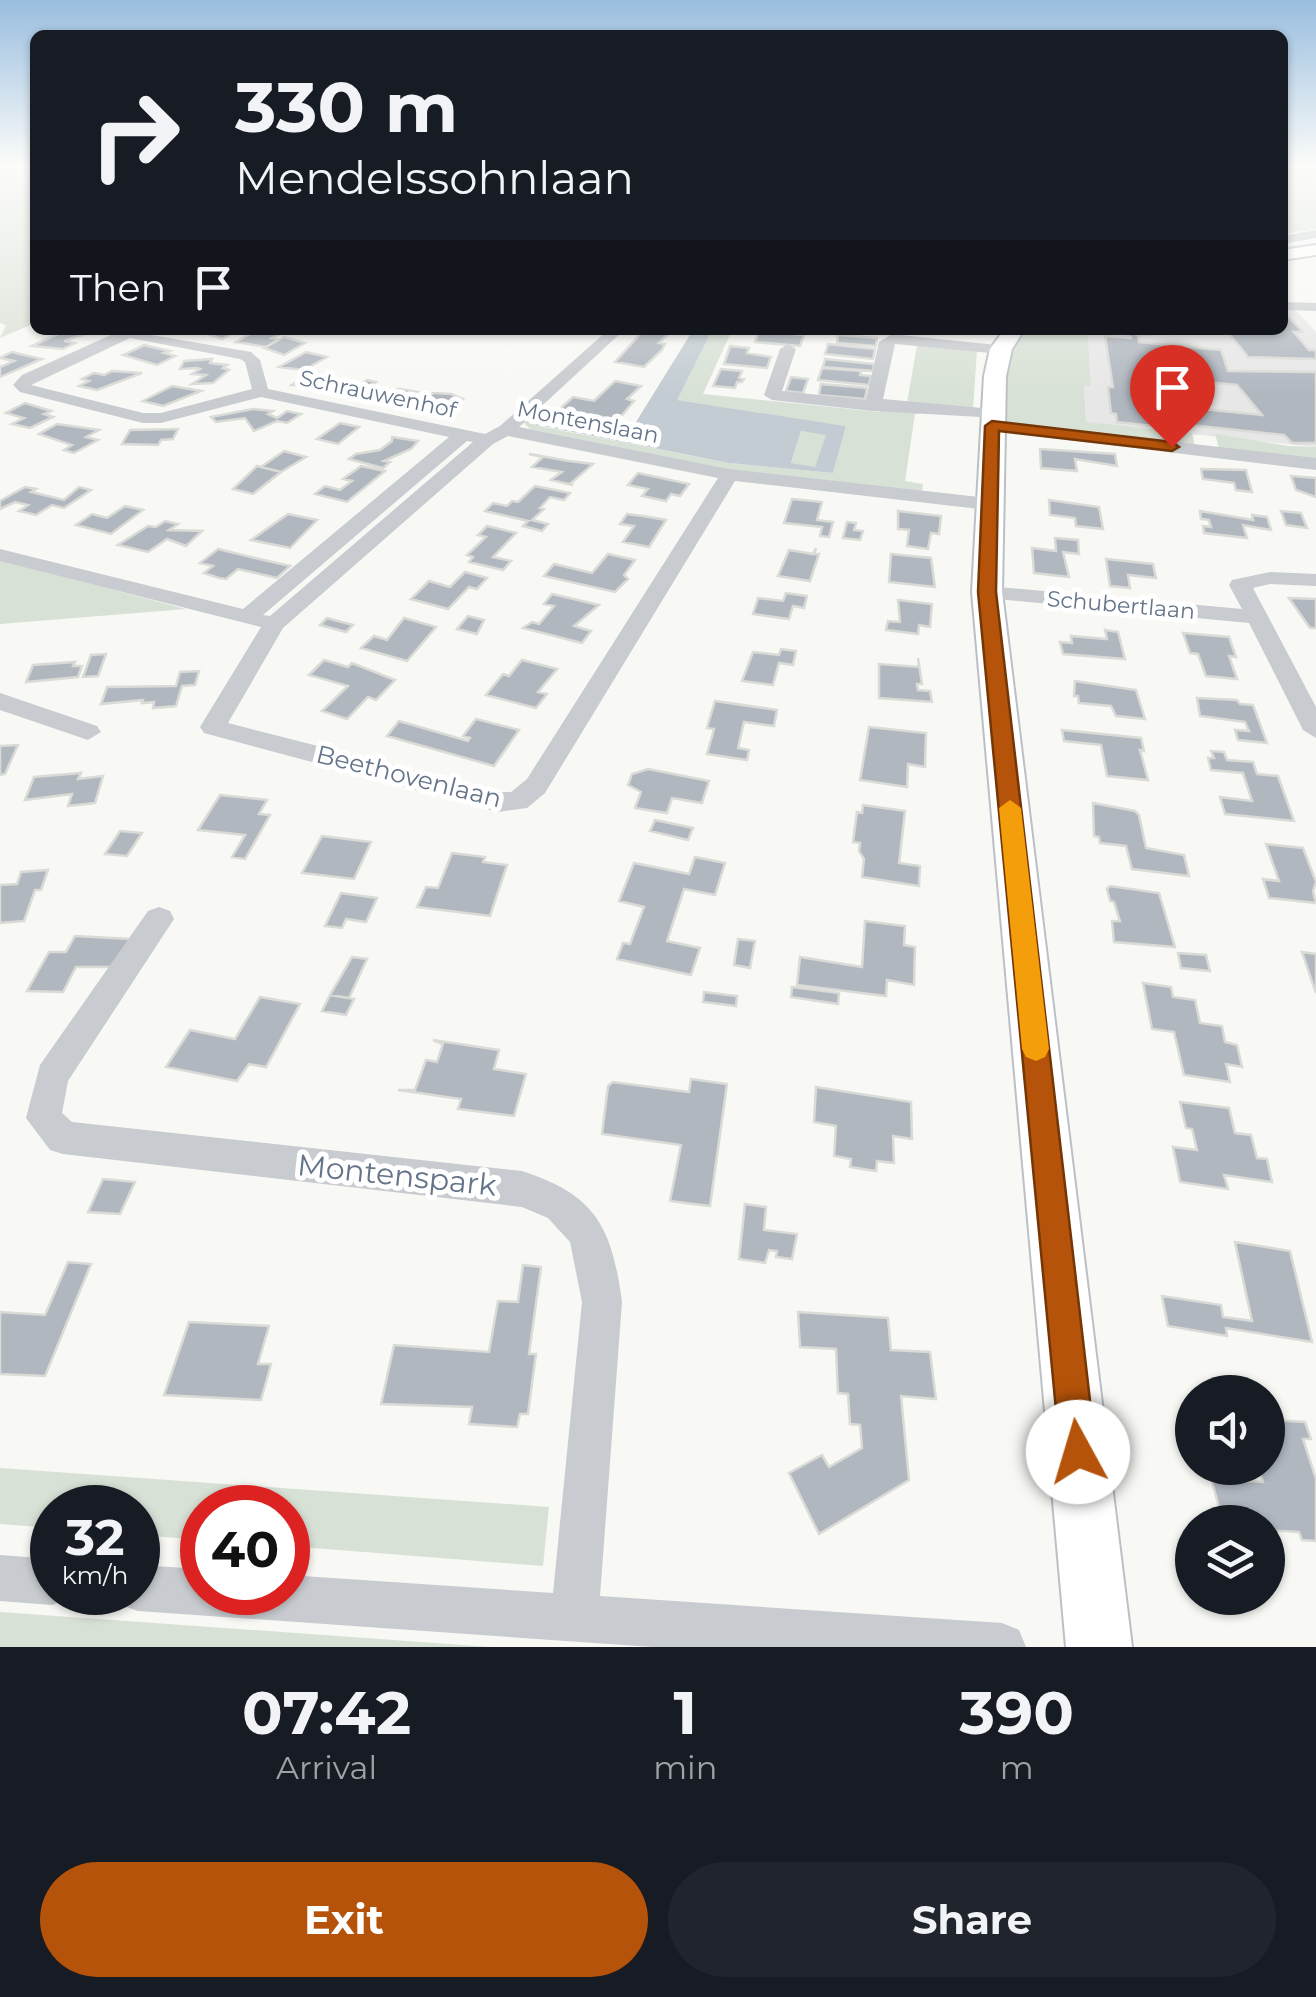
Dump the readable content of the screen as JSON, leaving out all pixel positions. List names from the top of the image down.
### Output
{
  "streets": {
    "street": [
      "Schrauwenhof",
      "Montenslaan",
      "Schubertlaan",
      "Beethovenlaan",
      "Montenspark"
    ]
  },
  "crossings": [
    ["Schrauwenhof", "Montenslaan"],
    ["Montenslaan", "Beethovenlaan"]
  ],
  "page": {
    "turn": ["330 m", "Mendelssohnlaan"],
    "then": "Then",
    "speed": "32 km/h",
    "limit": "40",
    "eta": [
      "07:42",
      "Arrival",
      "1",
      "min",
      "390",
      "m"
    ],
    "buttons": ["Exit", "Share"]
  }
}
